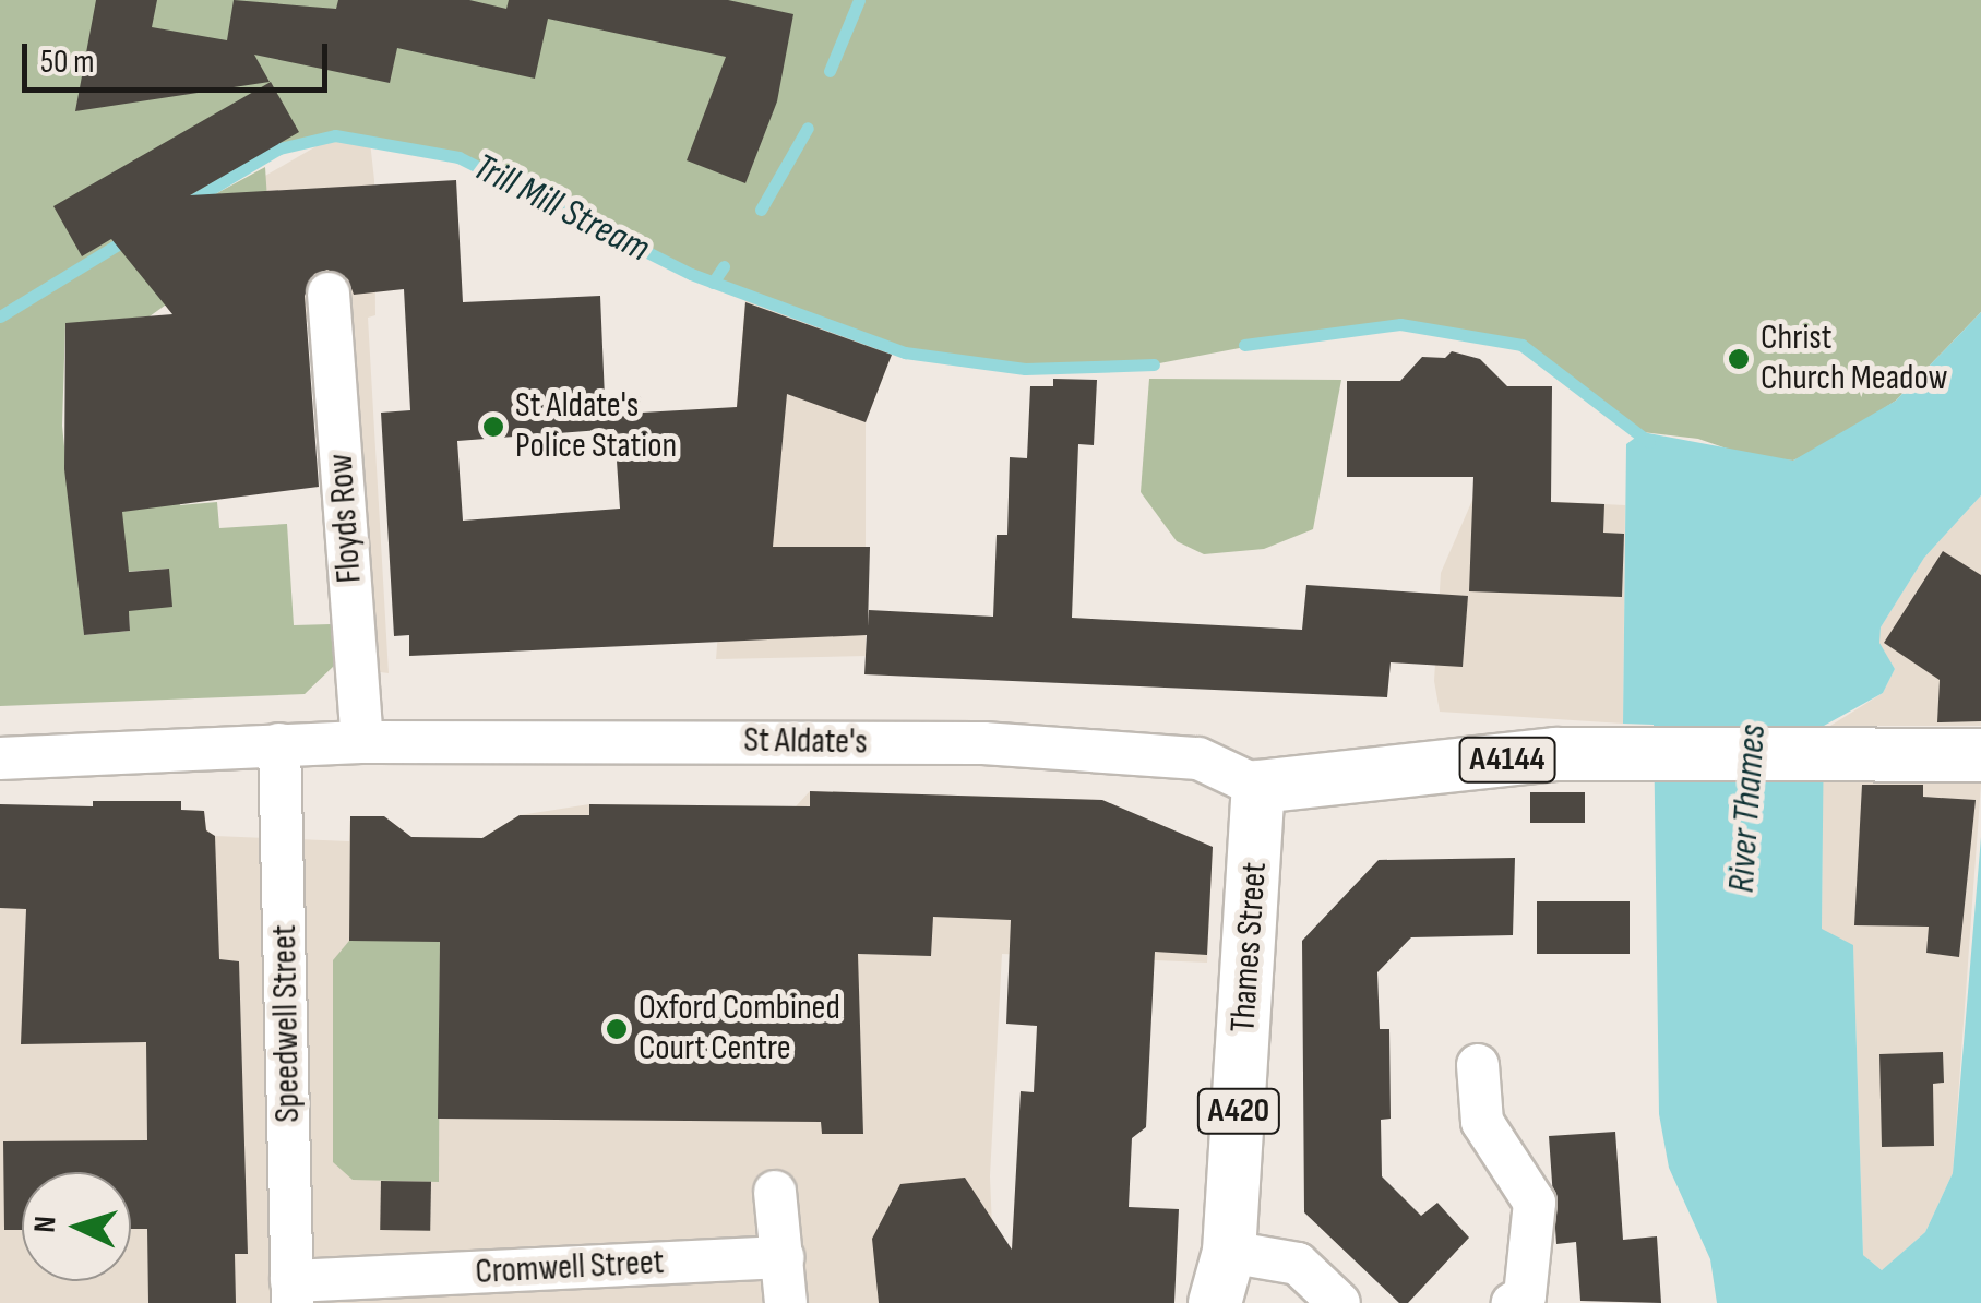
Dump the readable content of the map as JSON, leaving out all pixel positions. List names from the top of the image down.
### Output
{
  "streets": {
    "main road": ["A4144", "Thames Street", "A420"],
    "street": [
      "Floyds Row",
      "St Aldate's",
      "Speedwell Street",
      "Cromwell Street"
    ]
  },
  "crossings": [
    ["Floyds Row", "St Aldate's"],
    ["St Aldate's", "A4144"],
    ["St Aldate's", "Thames Street"],
    ["St Aldate's", "Speedwell Street"],
    ["A4144", "Thames Street"],
    ["Speedwell Street", "Cromwell Street"]
  ],
  "water": ["Trill Mill Stream", "River Thames"],
  "places": ["Christ Church Meadow", "St Aldate's Police Station", "Oxford Combined Court Centre"],
  "scale_bar": "50 m",
  "north": "left"
}
